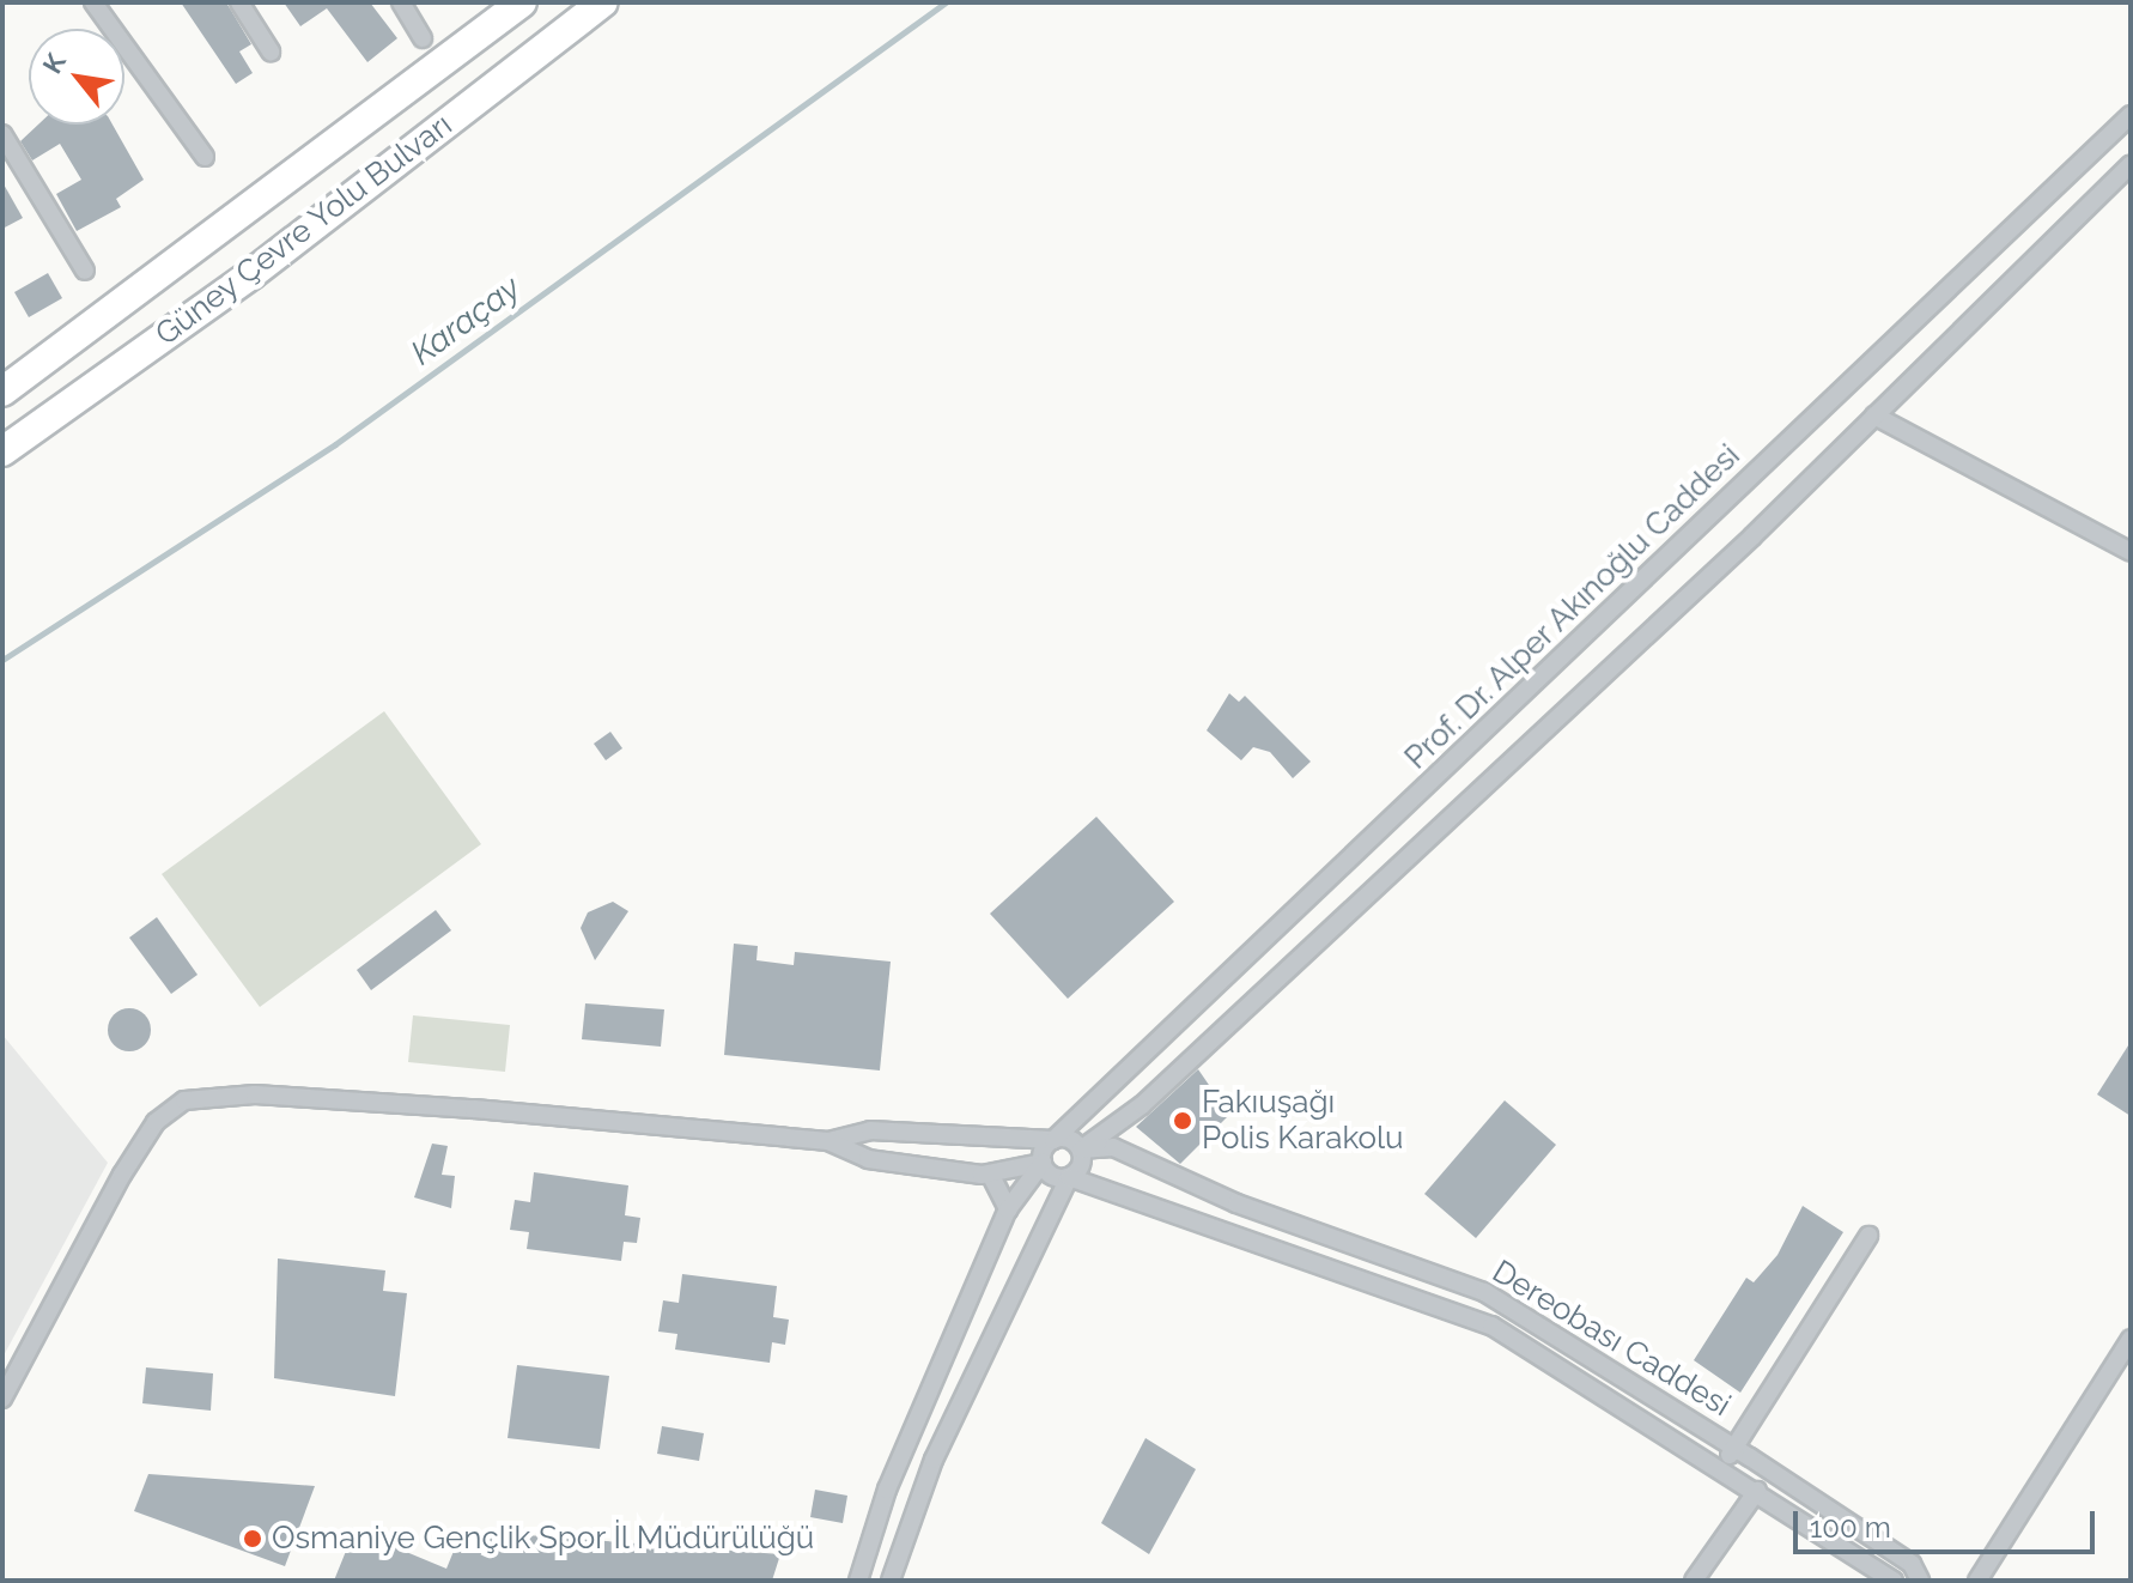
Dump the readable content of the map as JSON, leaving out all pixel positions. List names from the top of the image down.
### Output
{
  "streets": {
    "highway": ["Güney Çevre Yolu Bulvarı"],
    "street": ["Prof. Dr. Alper Akınoğlu Caddesi", "Dereobası Caddesi"]
  },
  "water": ["Karaçay"],
  "places": ["Fakıuşağı Polis Karakolu", "Osmaniye Gençlik Spor İl Müdürülüğü"],
  "scale_bar": "100 m",
  "north": "top left"
}
